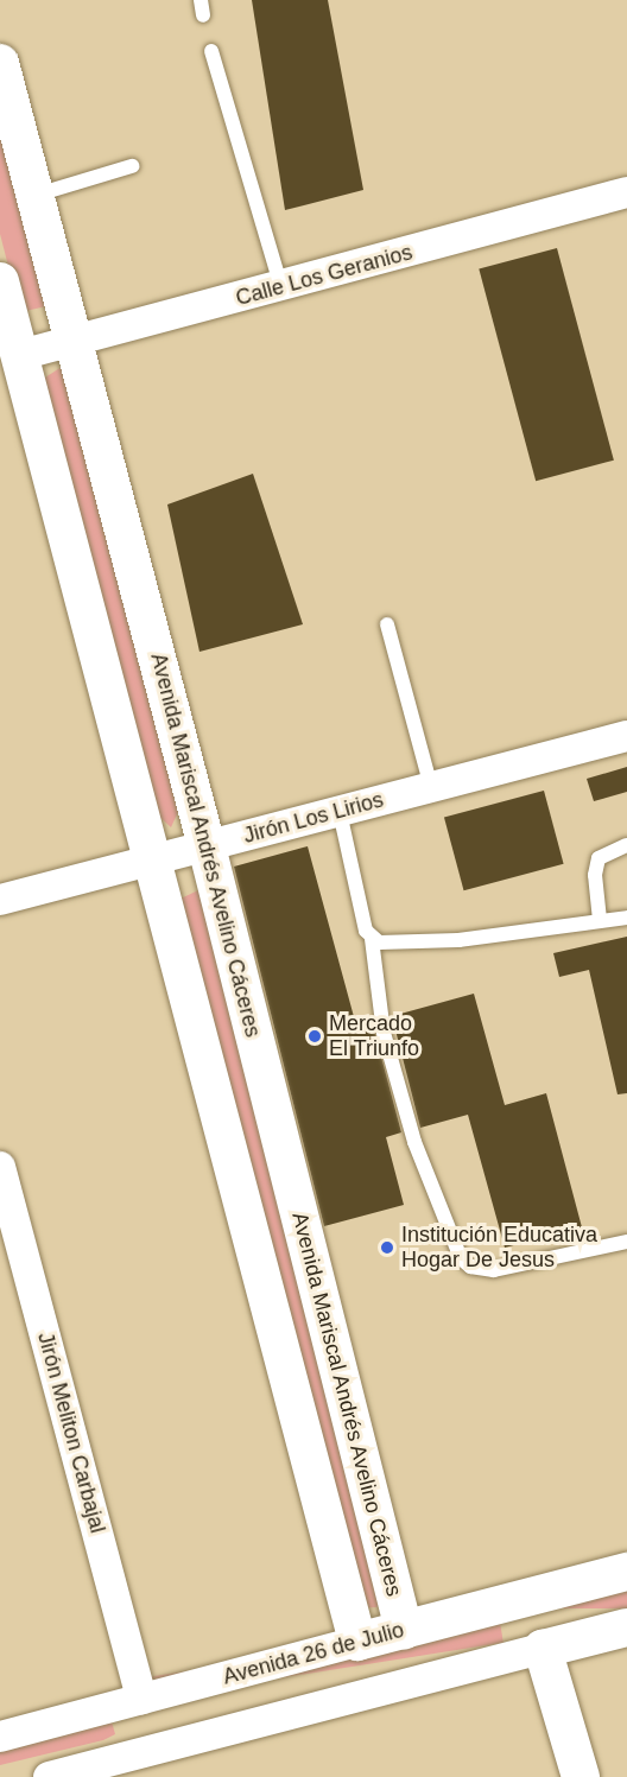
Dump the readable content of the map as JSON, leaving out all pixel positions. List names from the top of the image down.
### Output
{
  "streets": {
    "street": [
      "Calle Los Geranios",
      "Jirón Los Lirios",
      "Avenida Mariscal Andrés Avelino Cáceres",
      "Jirón Meliton Carbajal",
      "Avenida 26 de Julio"
    ]
  },
  "crossings": [
    ["Calle Los Geranios", "Avenida Mariscal Andrés Avelino Cáceres"],
    ["Jirón Los Lirios", "Avenida Mariscal Andrés Avelino Cáceres"],
    ["Avenida Mariscal Andrés Avelino Cáceres", "Avenida 26 de Julio"],
    ["Jirón Meliton Carbajal", "Avenida 26 de Julio"]
  ],
  "places": ["Mercado El Triunfo", "Institución Educativa Hogar De Jesus"]
}
